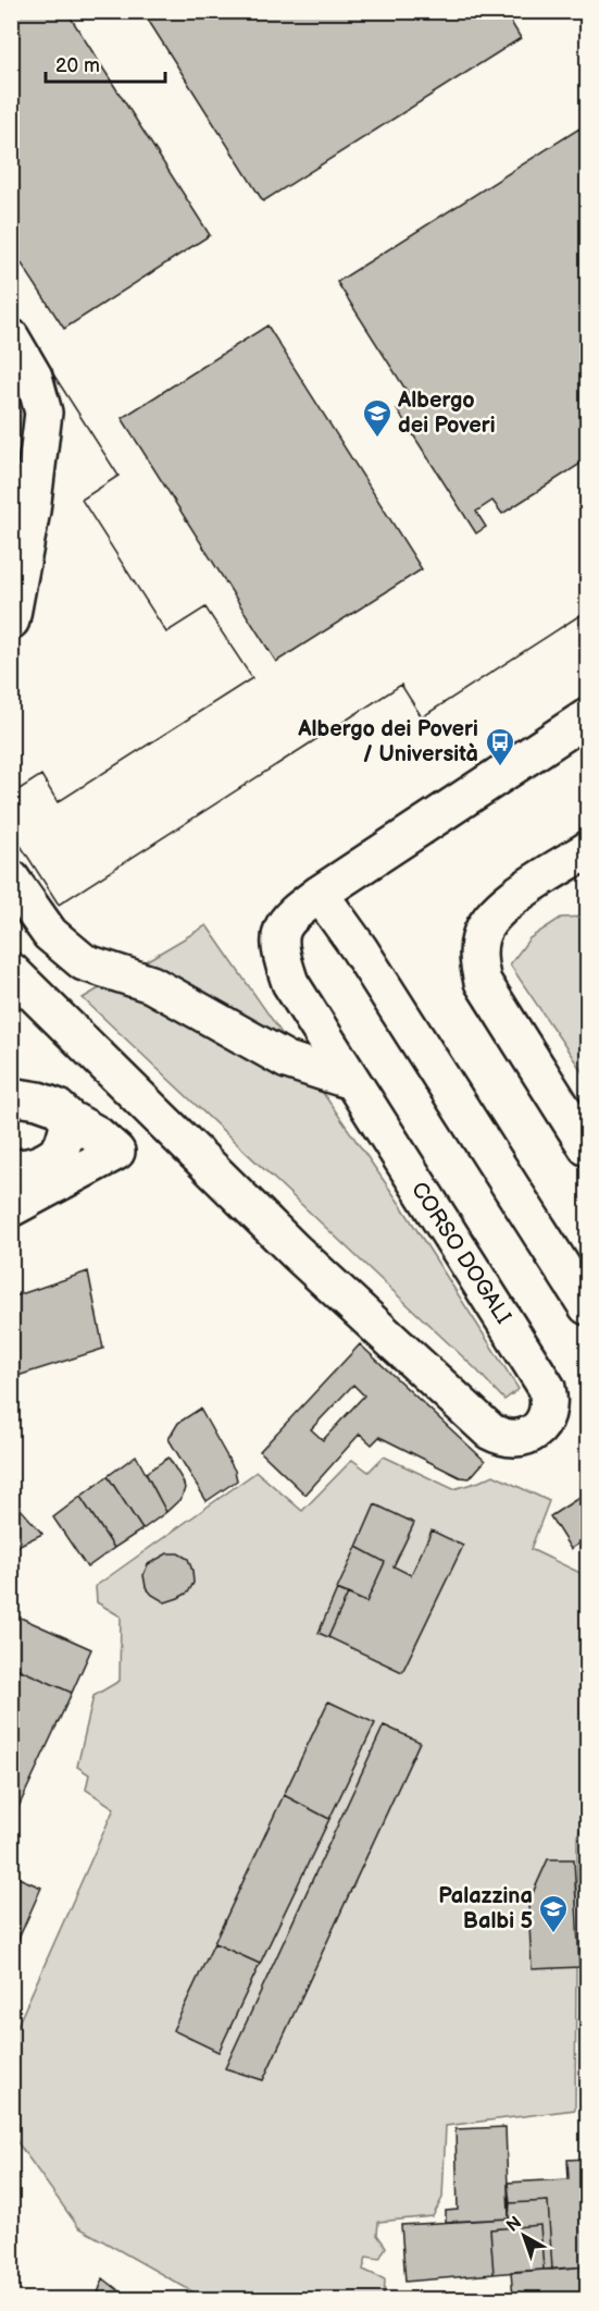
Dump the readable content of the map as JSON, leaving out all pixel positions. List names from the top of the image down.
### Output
{
  "streets": {
    "street": ["CORSO DOGALI"]
  },
  "places": {
    "school or university": ["Albergo dei Poveri", "Palazzina Balbi 5"],
    "bus stop": ["Albergo dei Poveri / Università"]
  },
  "scale_bar": "20 m",
  "north": "top left"
}
